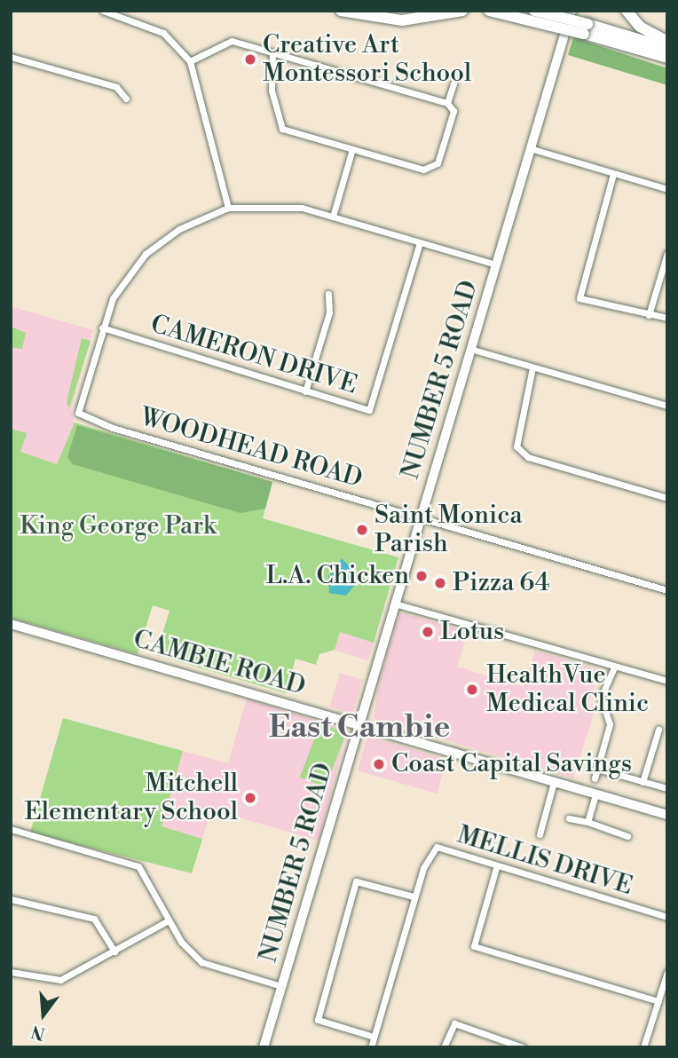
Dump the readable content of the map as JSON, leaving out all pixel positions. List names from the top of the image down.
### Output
{
  "streets": {
    "main road": ["NUMBER 5 ROAD", "CAMBIE ROAD"],
    "street": ["CAMERON DRIVE", "WOODHEAD ROAD", "MELLIS DRIVE"]
  },
  "crossings": [
    ["CAMERON DRIVE", "WOODHEAD ROAD"],
    ["NUMBER 5 ROAD", "WOODHEAD ROAD"],
    ["NUMBER 5 ROAD", "CAMBIE ROAD"]
  ],
  "districts": ["East Cambie"],
  "parks": ["King George Park"],
  "places": [
    "Creative Art Montessori School",
    "Saint Monica Parish",
    "L.A. Chicken",
    "Pizza 64",
    "Lotus",
    "HealthVue Medical Clinic",
    "Coast Capital Savings",
    "Mitchell Elementary School"
  ],
  "north": "bottom"
}
